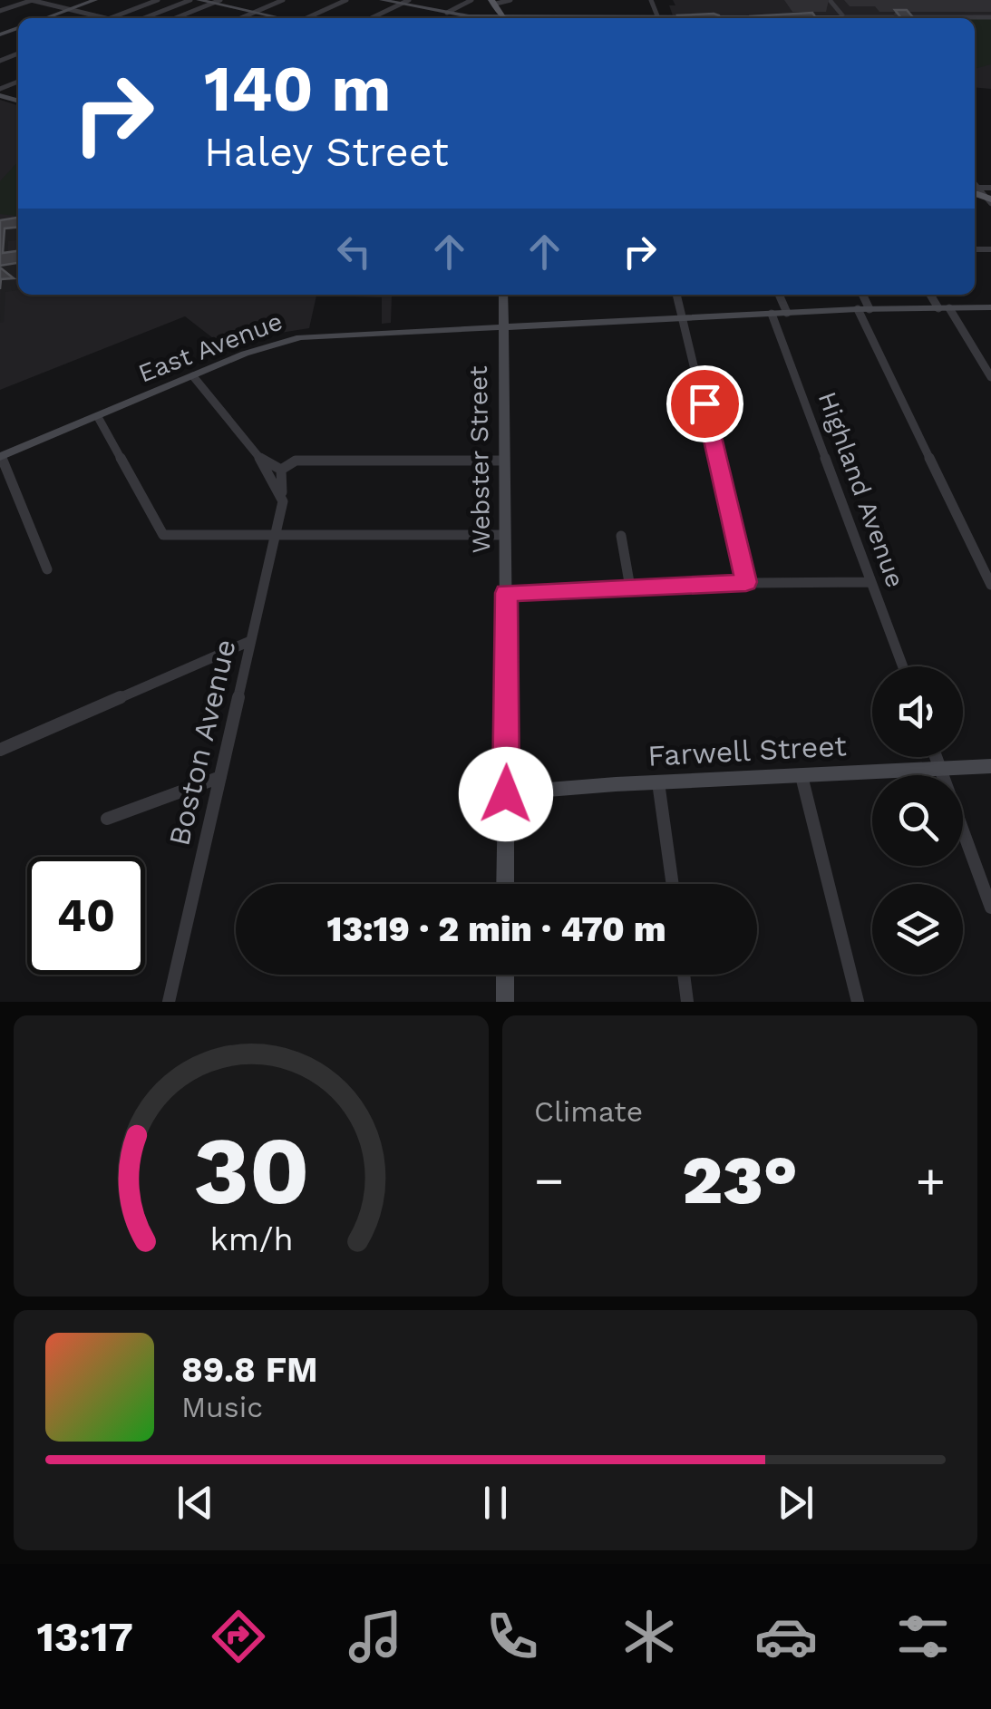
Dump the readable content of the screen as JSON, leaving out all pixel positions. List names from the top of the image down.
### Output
{
  "streets": {
    "main road": ["East Avenue", "Webster Street", "Farwell Street"],
    "street": ["Highland Avenue", "Boston Avenue"]
  },
  "crossings": [
    ["East Avenue", "Webster Street"],
    ["East Avenue", "Highland Avenue"],
    ["Webster Street", "Farwell Street"]
  ],
  "page": {
    "turn": ["140 m", "Haley Street"],
    "limit": "40",
    "trip": "13:19 · 2 min · 470 m",
    "tile": "Climate",
    "heat": ["−", "23°", "+"],
    "song": ["89.8 FM", "Music"],
    "tabs": "13:17",
    "gauge": ["30", "km/h"]
  }
}
